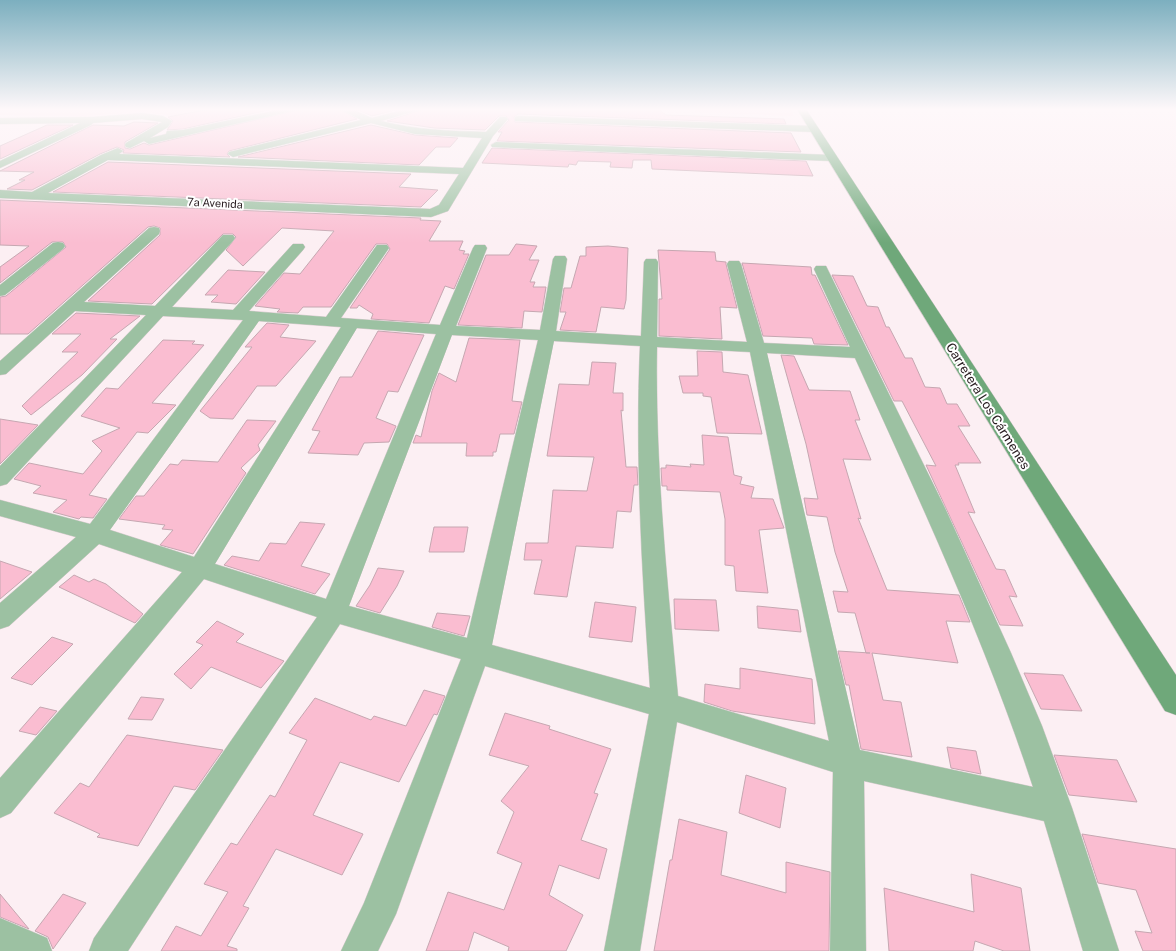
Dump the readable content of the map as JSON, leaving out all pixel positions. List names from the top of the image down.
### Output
{
  "streets": {
    "main road": ["Carretera Los Cármenes"],
    "street": ["7a Avenida"]
  }
}
